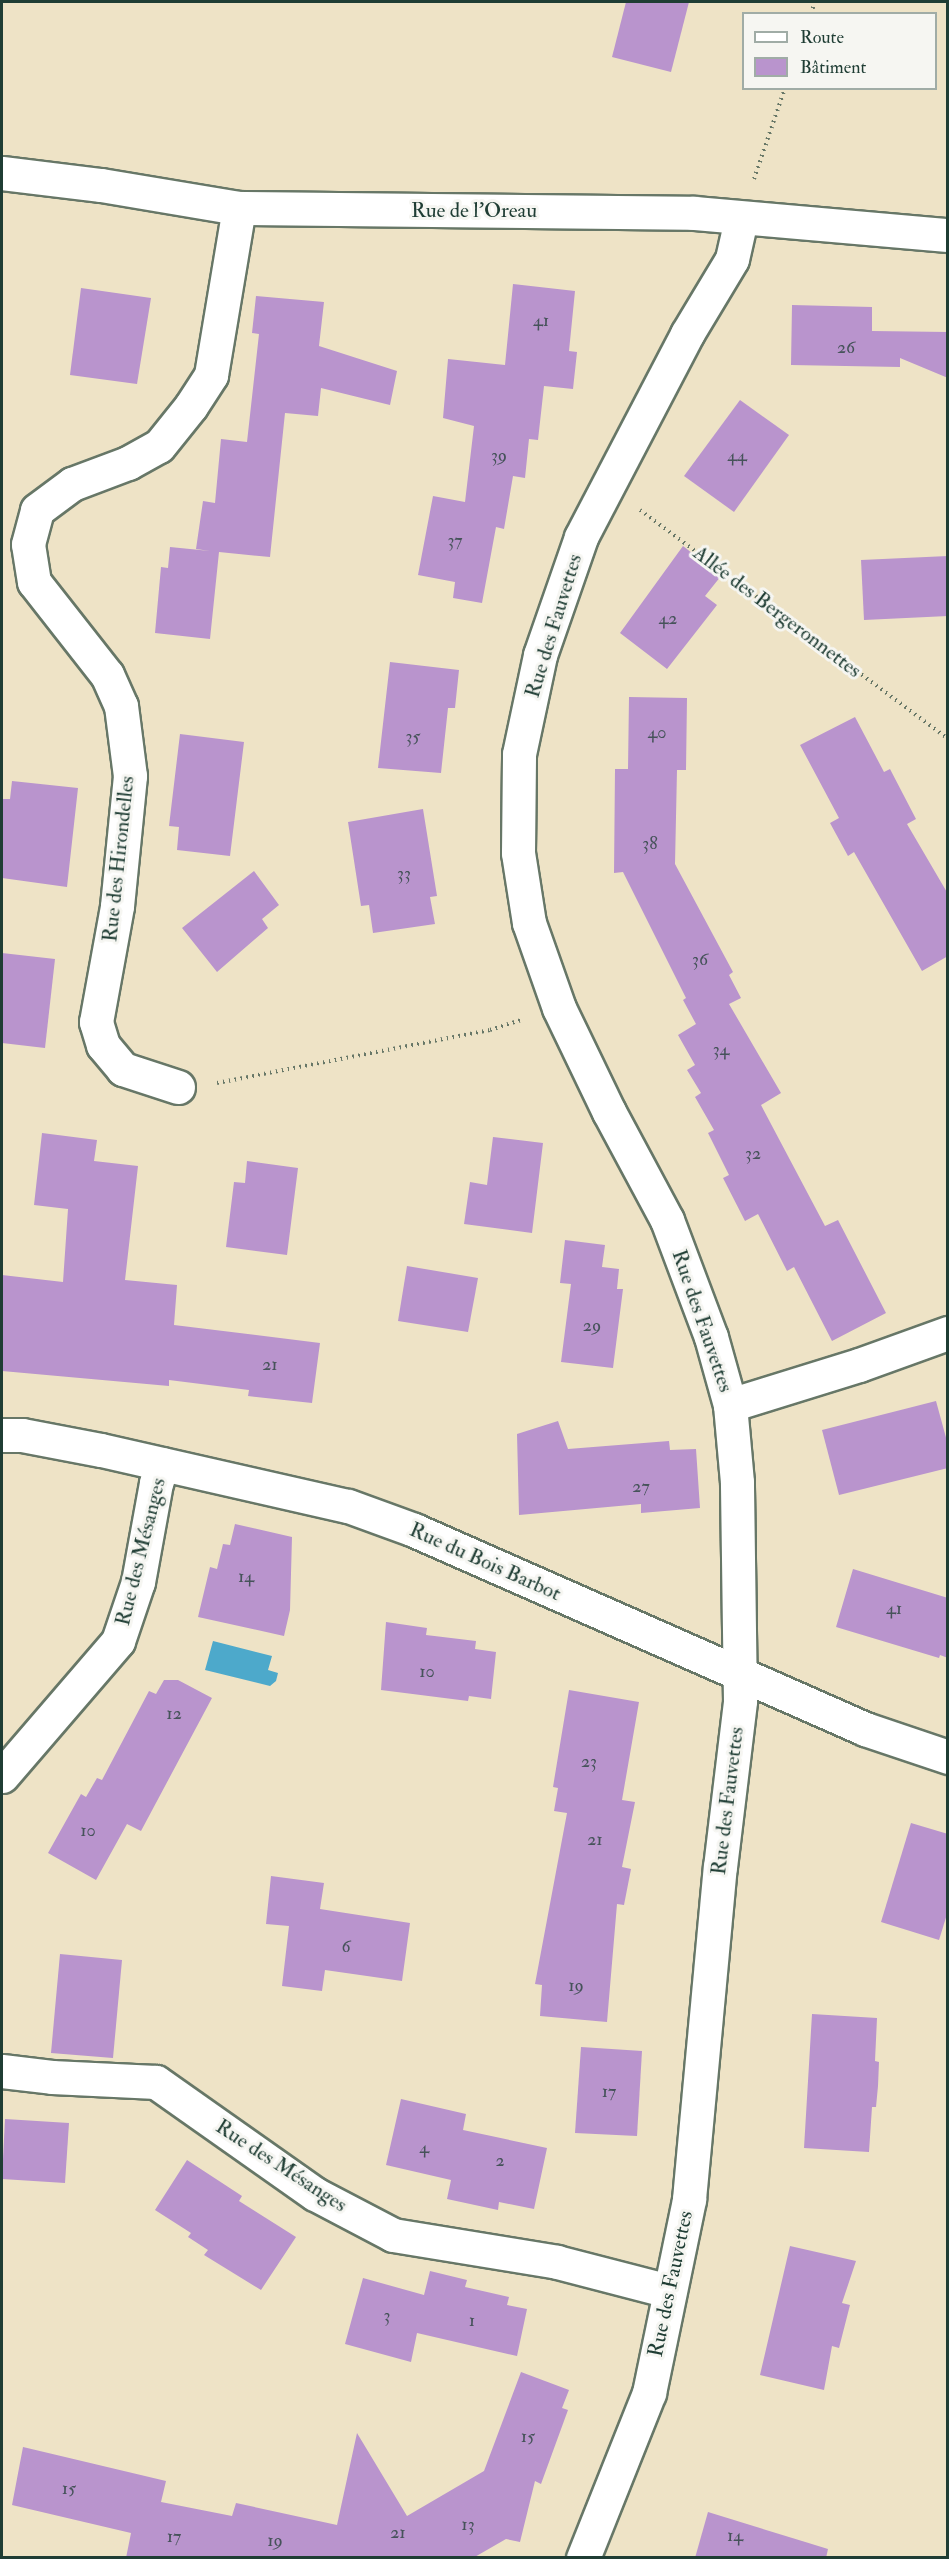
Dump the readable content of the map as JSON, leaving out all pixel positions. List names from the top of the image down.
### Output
{
  "streets": {
    "street": [
      "Rue de l'Oreau",
      "Rue des Fauvettes",
      "Rue des Hirondelles",
      "Rue des Mésanges",
      "Rue du Bois Barbot"
    ],
    "path": ["Allée des Bergeronnettes"]
  },
  "crossings": [
    ["Rue de l'Oreau", "Rue des Fauvettes"],
    ["Rue de l'Oreau", "Rue des Hirondelles"],
    ["Allée des Bergeronnettes", "Rue des Fauvettes"],
    ["Rue des Fauvettes", "Rue des Mésanges"],
    ["Rue des Fauvettes", "Rue du Bois Barbot"],
    ["Rue des Mésanges", "Rue du Bois Barbot"]
  ],
  "house_numbers": [
    "41",
    "26",
    "39",
    "44",
    "37",
    "42",
    "40",
    "35",
    "38",
    "33",
    "36",
    "34",
    "32",
    "29",
    "21",
    "27",
    "14",
    "41",
    "10",
    "12",
    "23",
    "10",
    "21",
    "6",
    "19",
    "17",
    "4",
    "2",
    "3",
    "1",
    "15",
    "15",
    "13",
    "21",
    "14",
    "17",
    "19"
  ],
  "legend": ["Route", "Bâtiment"]
}
